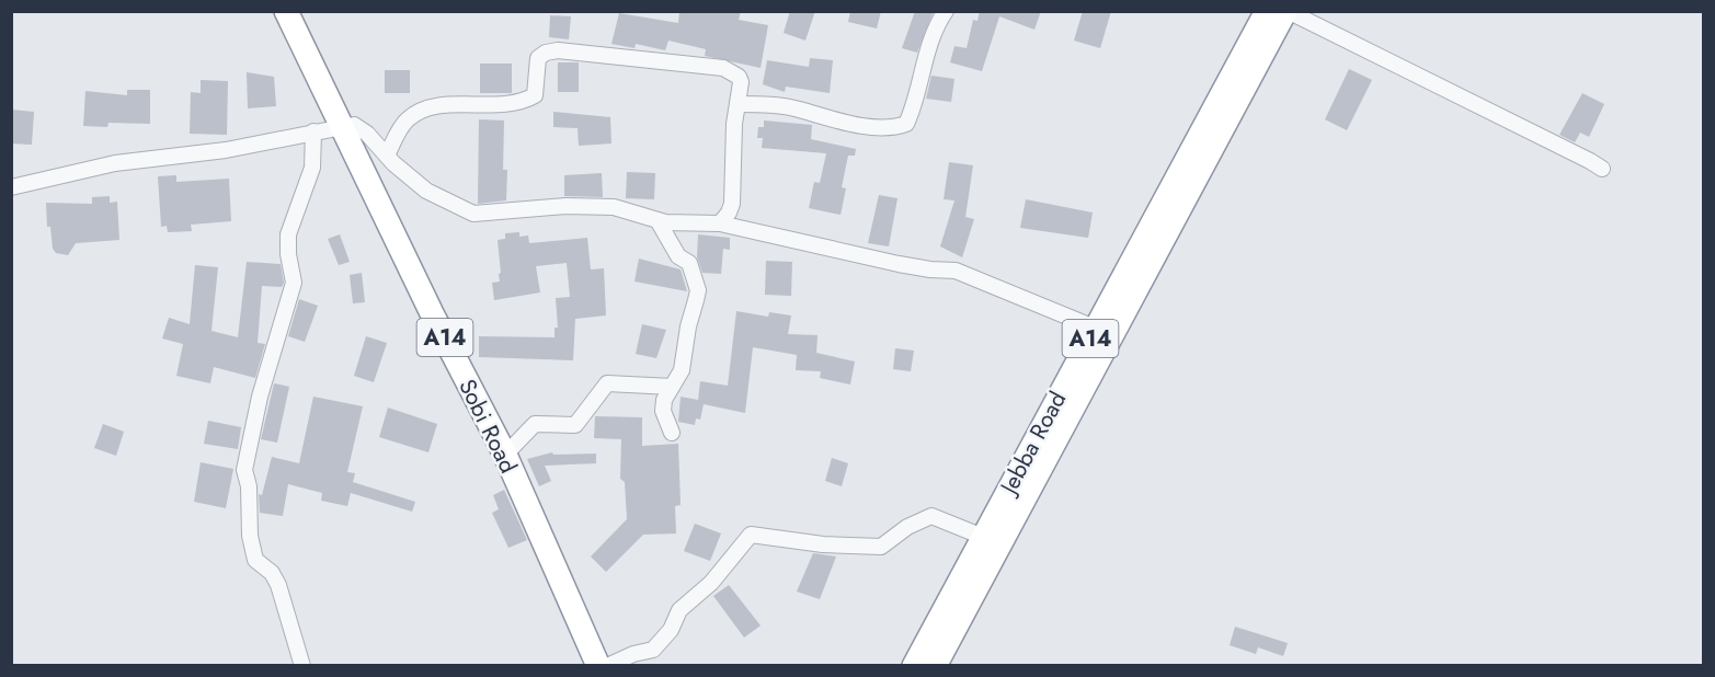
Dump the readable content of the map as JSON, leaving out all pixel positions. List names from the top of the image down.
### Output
{
  "streets": {
    "highway": ["A14", "Sobi Road", "Jebba Road"]
  }
}
